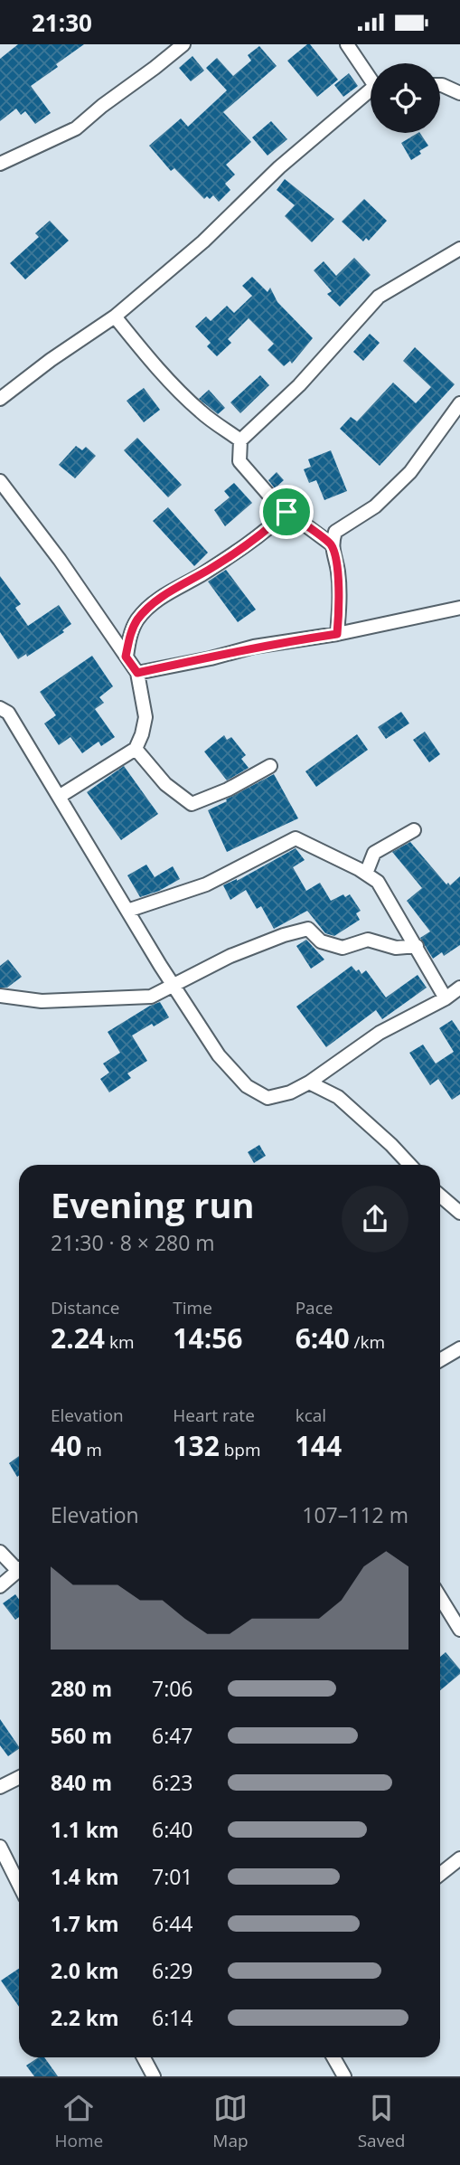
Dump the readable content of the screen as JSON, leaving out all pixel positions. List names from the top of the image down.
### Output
{
  "page": {
    "status": "21:30",
    "heading": ["Evening run", "21:30 · 8 × 280 m"],
    "stats": [
      ["Distance", "2.24 km"],
      ["Time", "14:56"],
      ["Pace", "6:40 /km"],
      ["Elevation", "40 m"],
      ["Heart rate", "132 bpm"],
      ["kcal", "144"]
    ],
    "chart": ["Elevation", "107–112 m"],
    "list": [
      {
        "name": "280 m",
        "note": "7:06"
      },
      {
        "name": "560 m",
        "note": "6:47"
      },
      {
        "name": "840 m",
        "note": "6:23"
      },
      {
        "name": "1.1 km",
        "note": "6:40"
      },
      {
        "name": "1.4 km",
        "note": "7:01"
      },
      {
        "name": "1.7 km",
        "note": "6:44"
      },
      {
        "name": "2.0 km",
        "note": "6:29"
      },
      {
        "name": "2.2 km",
        "note": "6:14"
      }
    ],
    "tabs": ["Home", "Map", "Saved"]
  }
}
